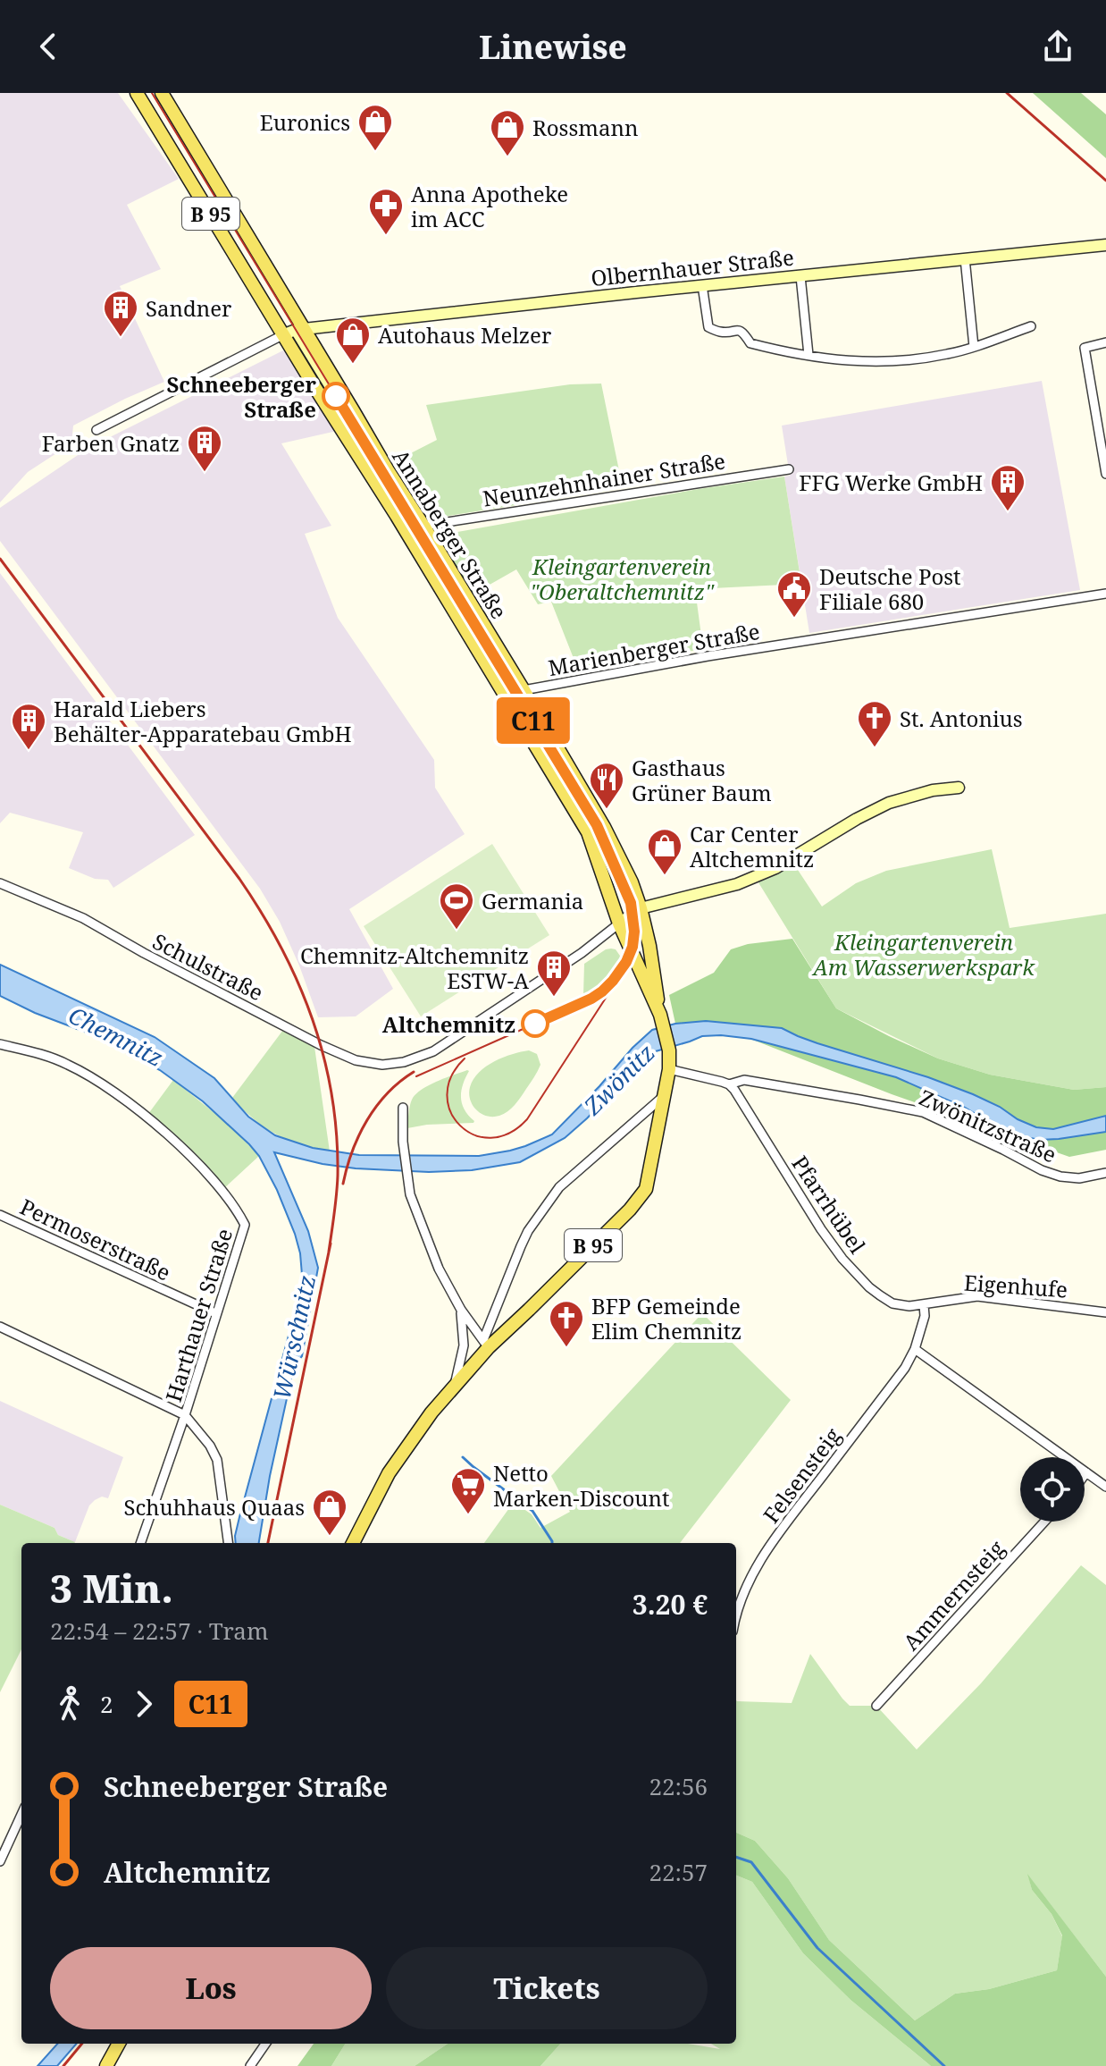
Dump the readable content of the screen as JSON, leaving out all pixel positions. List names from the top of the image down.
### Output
{
  "streets": {
    "main road": ["B 95", "Annaberger Straße"],
    "street": [
      "Olbernhauer Straße",
      "Neunzehnhainer Straße",
      "Marienberger Straße",
      "Schulstraße",
      "Zwönitzstraße",
      "Pfarrhübel",
      "Permoserstraße",
      "Eigenhufe",
      "Harthauer Straße",
      "Felsensteig",
      "Ammernsteig"
    ]
  },
  "crossings": [
    ["Olbernhauer Straße", "Annaberger Straße"],
    ["Neunzehnhainer Straße", "Annaberger Straße"],
    ["Annaberger Straße", "Marienberger Straße"],
    ["Annaberger Straße", "Schulstraße"],
    ["Zwönitzstraße", "Pfarrhübel"],
    ["Pfarrhübel", "Eigenhufe"],
    ["Permoserstraße", "Harthauer Straße"]
  ],
  "water": ["Chemnitz", "Zwönitz", "Würschnitz"],
  "parks": ["Kleingartenverein \"Oberaltchemnitz\"", "Kleingartenverein Am Wasserwerkspark"],
  "places": {
    "shop": [
      "Euronics",
      "Rossmann",
      "Autohaus Melzer",
      "Car Center Altchemnitz",
      "Schuhhaus Quaas"
    ],
    "pharmacy": ["Anna Apotheke im ACC"],
    "building": [
      "Sandner",
      "Farben Gnatz",
      "FFG Werke GmbH",
      "Harald Liebers Behälter-Apparatebau GmbH",
      "Chemnitz-Altchemnitz ESTW-A"
    ],
    "other": ["Schneeberger Straße", "Altchemnitz"],
    "public building": ["Deutsche Post Filiale 680"],
    "church": ["St. Antonius", "BFP Gemeinde Elim Chemnitz"],
    "restaurant": ["Gasthaus Grüner Baum"],
    "sports": ["Germania"],
    "supermarket": ["Netto Marken-Discount"]
  },
  "lines": ["tram line C11"],
  "page": {
    "header": "Linewise",
    "on_map": "C11",
    "heading": ["3 Min.", "22:54 – 22:57 · Tram", "3.20 €"],
    "legs": ["2", "C11"],
    "list": [
      {
        "name": "Schneeberger Straße",
        "value": "22:56"
      },
      {
        "name": "Altchemnitz",
        "value": "22:57"
      }
    ],
    "buttons": ["Los", "Tickets"]
  }
}
